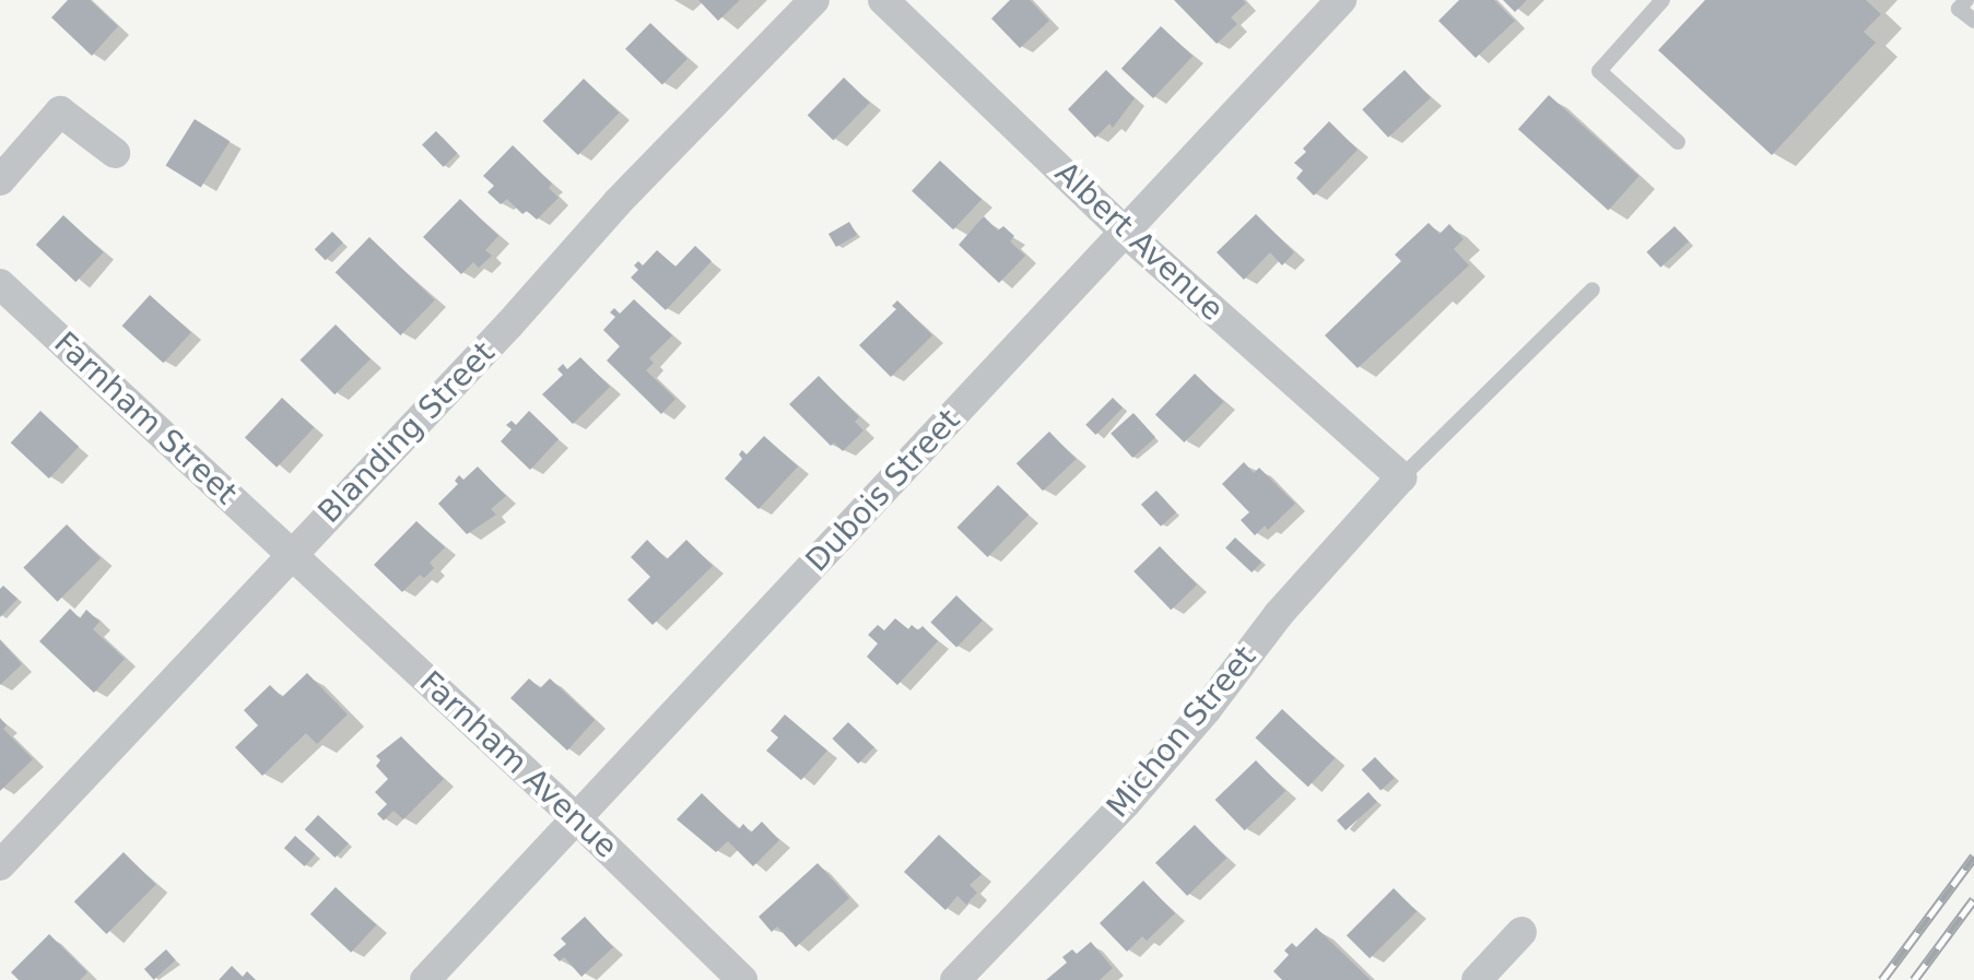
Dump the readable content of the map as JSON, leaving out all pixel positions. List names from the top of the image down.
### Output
{
  "streets": {
    "street": [
      "Albert Avenue",
      "Farnham Street",
      "Blanding Street",
      "Dubois Street",
      "Michon Street",
      "Farnham Avenue"
    ]
  },
  "crossings": [
    ["Albert Avenue", "Dubois Street"],
    ["Albert Avenue", "Michon Street"],
    ["Farnham Street", "Blanding Street"],
    ["Farnham Street", "Farnham Avenue"],
    ["Blanding Street", "Farnham Avenue"],
    ["Dubois Street", "Farnham Avenue"]
  ]
}
